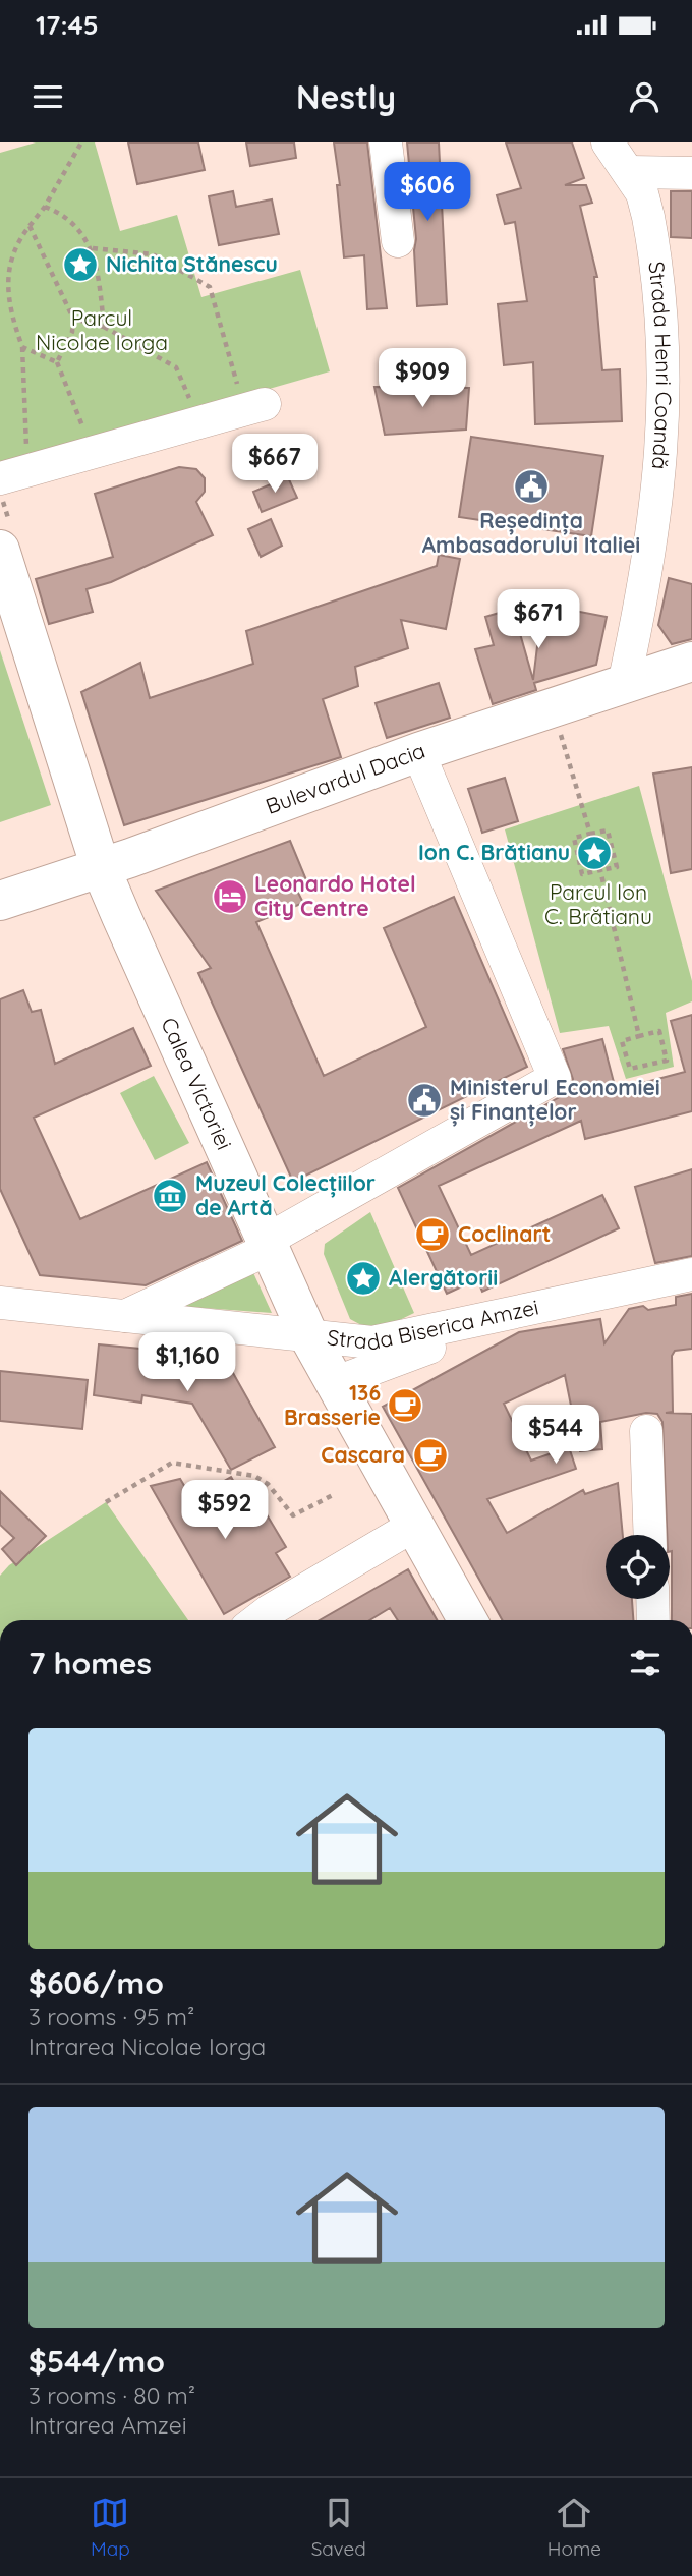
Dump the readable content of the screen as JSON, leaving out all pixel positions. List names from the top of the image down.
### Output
{
  "streets": {
    "main road": ["Bulevardul Dacia", "Calea Victoriei"],
    "street": ["Strada Henri Coandă", "Strada Biserica Amzei"]
  },
  "crossings": [
    ["Strada Henri Coandă", "Bulevardul Dacia"],
    ["Bulevardul Dacia", "Calea Victoriei"],
    ["Calea Victoriei", "Strada Biserica Amzei"]
  ],
  "parks": ["Parcul Nicolae Iorga", "Parcul Ion C. Brătianu"],
  "places": {
    "place": ["Nichita Stănescu", "Ion C. Brătianu", "Alergătorii"],
    "public building": ["Reședința Ambasadorului Italiei", "Ministerul Economiei și Finanțelor"],
    "hotel": ["Leonardo Hotel City Centre"],
    "museum": ["Muzeul Colecțiilor de Artă"],
    "cafe": ["Coclinart", "136 Brasserie", "Cascara"]
  },
  "page": {
    "status": "17:45",
    "header": "Nestly",
    "price": [
      "$606",
      "$909",
      "$667",
      "$671",
      "$1,160",
      "$544",
      "$592"
    ],
    "heading": "7 homes",
    "list": [
      {
        "name": "$606/mo",
        "note": "3 rooms · 95 m² · Intrarea Nicolae Iorga"
      },
      {
        "name": "$544/mo",
        "note": "3 rooms · 80 m² · Intrarea Amzei"
      }
    ],
    "tabs": ["Map", "Saved", "Home"]
  }
}
